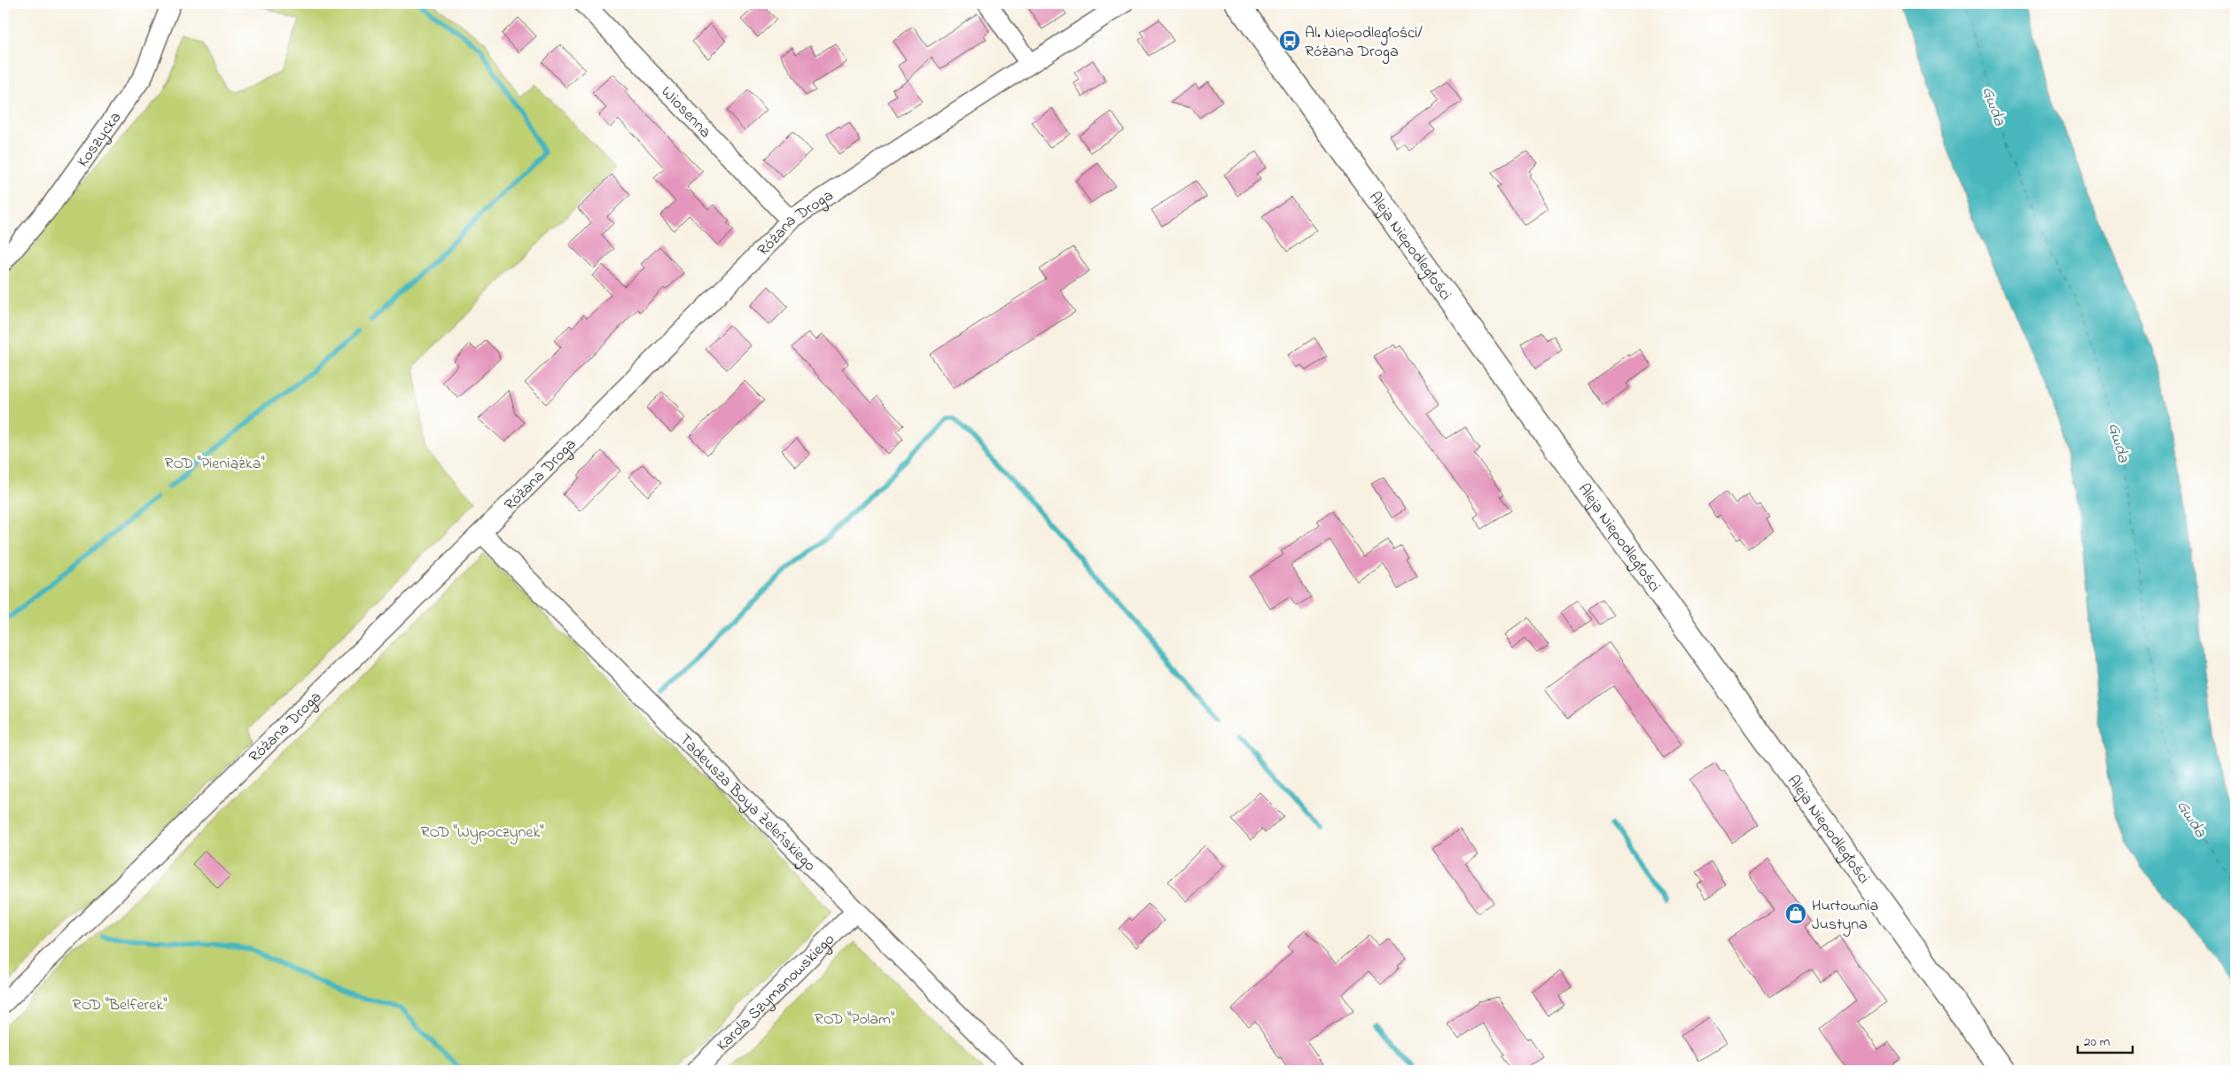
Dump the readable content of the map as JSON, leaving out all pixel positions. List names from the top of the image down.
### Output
{
  "streets": {
    "street": [
      "Wiosenna",
      "Koszycka",
      "Różana Droga",
      "Aleja Niepodległości",
      "Tadeusza Boya Żeleńskiego",
      "Karola Szymanowskiego"
    ]
  },
  "crossings": [
    ["Wiosenna", "Różana Droga"],
    ["Różana Droga", "Tadeusza Boya Żeleńskiego"],
    ["Tadeusza Boya Żeleńskiego", "Karola Szymanowskiego"]
  ],
  "water": ["Gwda"],
  "parks": [
    "ROD \"Pieniążka\"",
    "ROD \"Wypoczynek\"",
    "ROD \"Belferek\"",
    "ROD \"Polam\""
  ],
  "places": {
    "bus stop": ["Al. Niepodległości/ Różana Droga"],
    "shop": ["Hurtownia Justyna"]
  },
  "scale_bar": "20 m"
}
